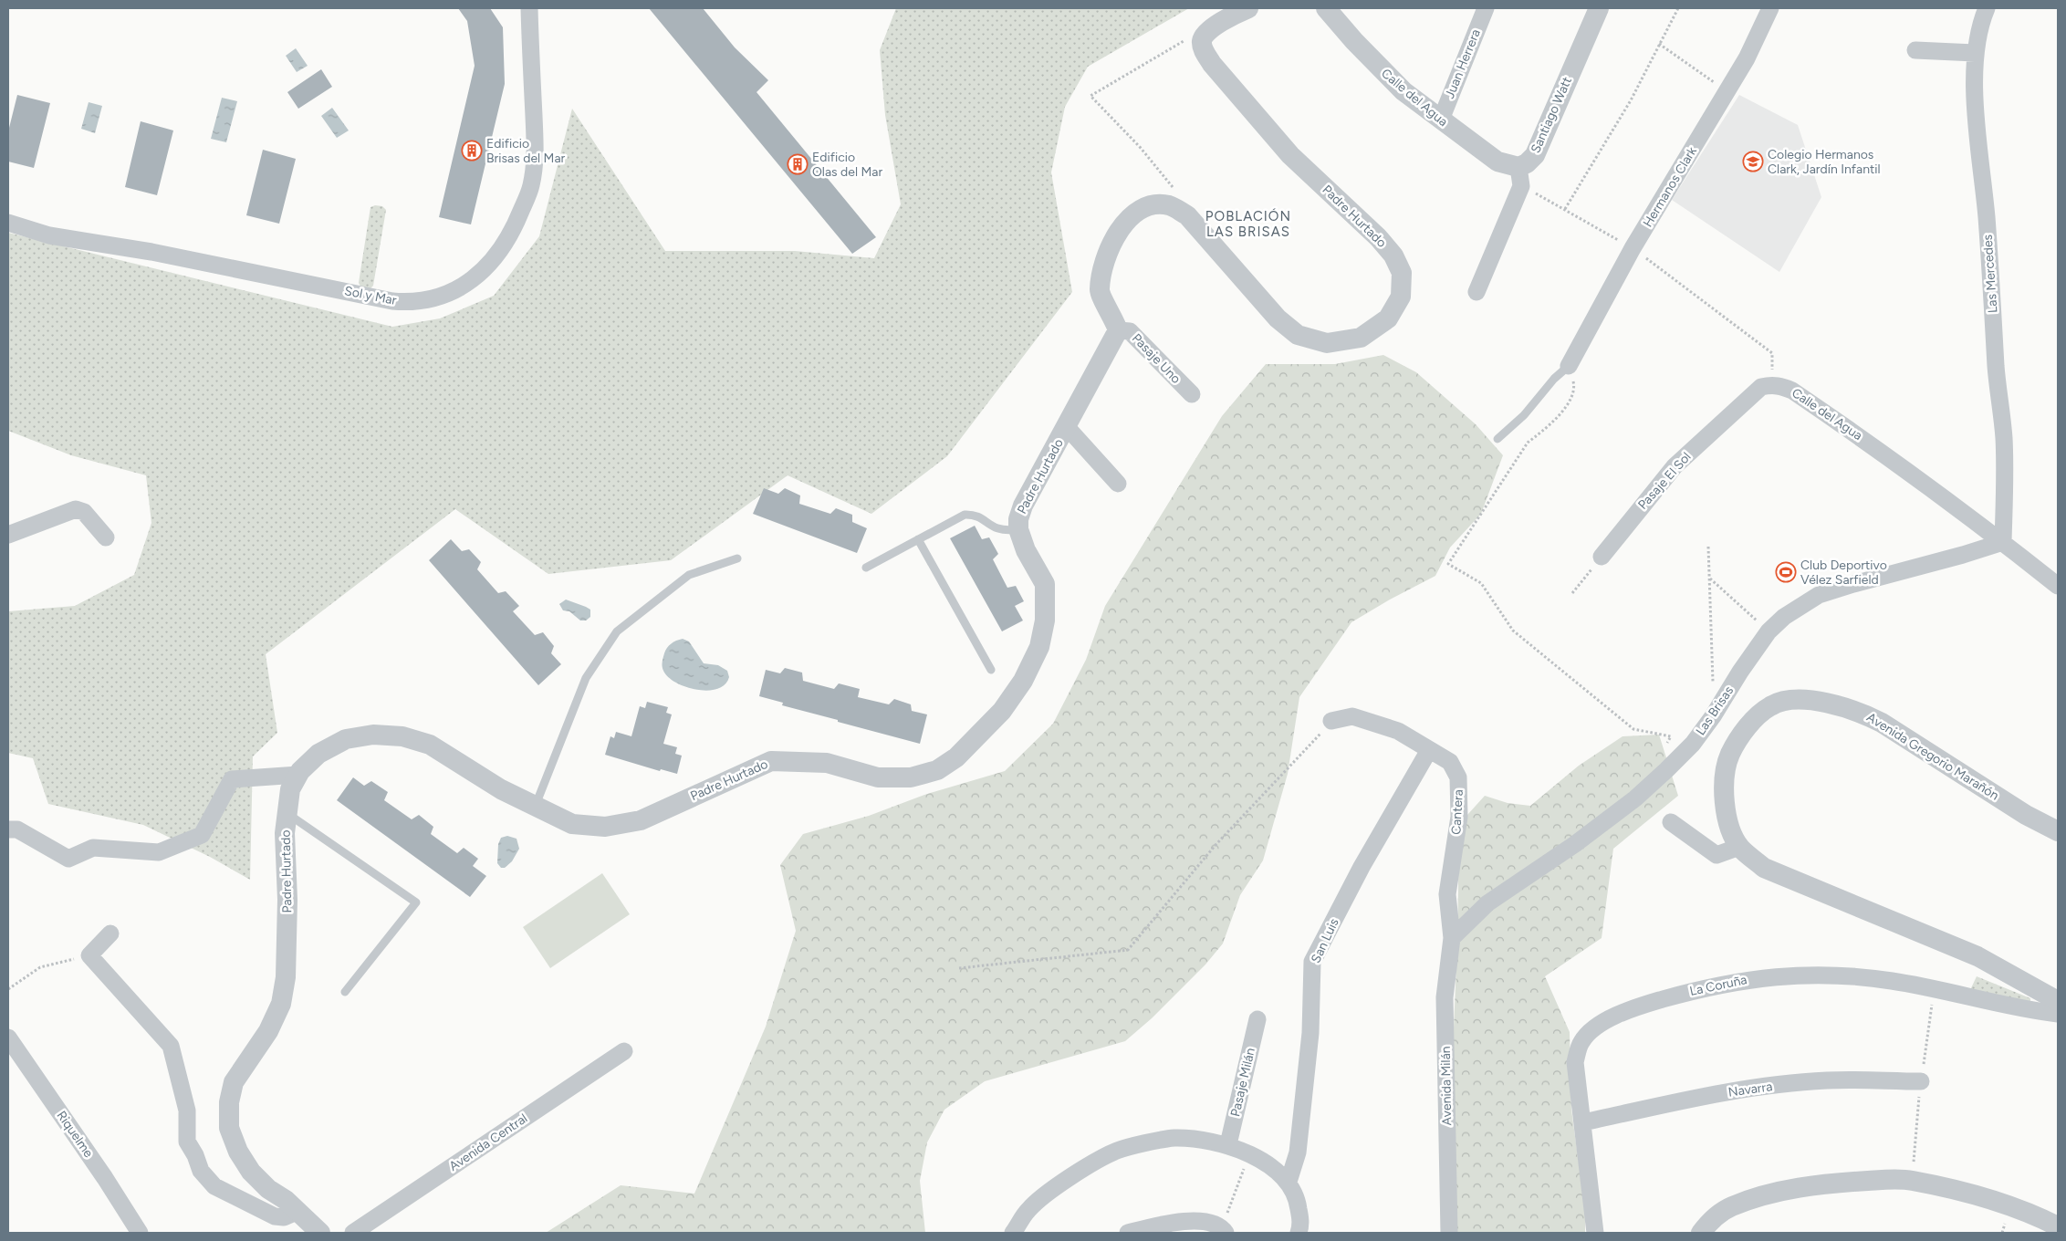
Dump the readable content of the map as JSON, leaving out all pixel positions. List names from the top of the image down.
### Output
{
  "streets": {
    "street": [
      "Juan Herrera",
      "Calle del Agua",
      "Santiago Watt",
      "Hermanos Clark",
      "Padre Hurtado",
      "Las Mercedes",
      "Sol y Mar",
      "Pasaje Uno",
      "Pasaje El Sol",
      "Las Brisas",
      "Avenida Gregorio Marañón",
      "Cantera",
      "San Luis",
      "La Coruña",
      "Pasaje Milán",
      "Avenida Milán",
      "Navarra",
      "Riquelme",
      "Avenida Central"
    ]
  },
  "crossings": [
    ["Juan Herrera", "Calle del Agua"],
    ["Calle del Agua", "Santiago Watt"],
    ["Calle del Agua", "Las Mercedes"],
    ["Calle del Agua", "Pasaje El Sol"],
    ["Calle del Agua", "Las Brisas"],
    ["Padre Hurtado", "Pasaje Uno"],
    ["Las Mercedes", "Las Brisas"],
    ["Las Brisas", "Cantera"],
    ["Las Brisas", "Avenida Milán"],
    ["Cantera", "San Luis"],
    ["Cantera", "Avenida Milán"],
    ["La Coruña", "Navarra"]
  ],
  "districts": ["POBLACIÓN LAS BRISAS"],
  "places": {
    "building": ["Edificio Brisas del Mar", "Edificio Olas del Mar"],
    "school or university": ["Colegio Hermanos Clark, Jardín Infantil"],
    "sports": ["Club Deportivo Vélez Sarfield"]
  }
}
